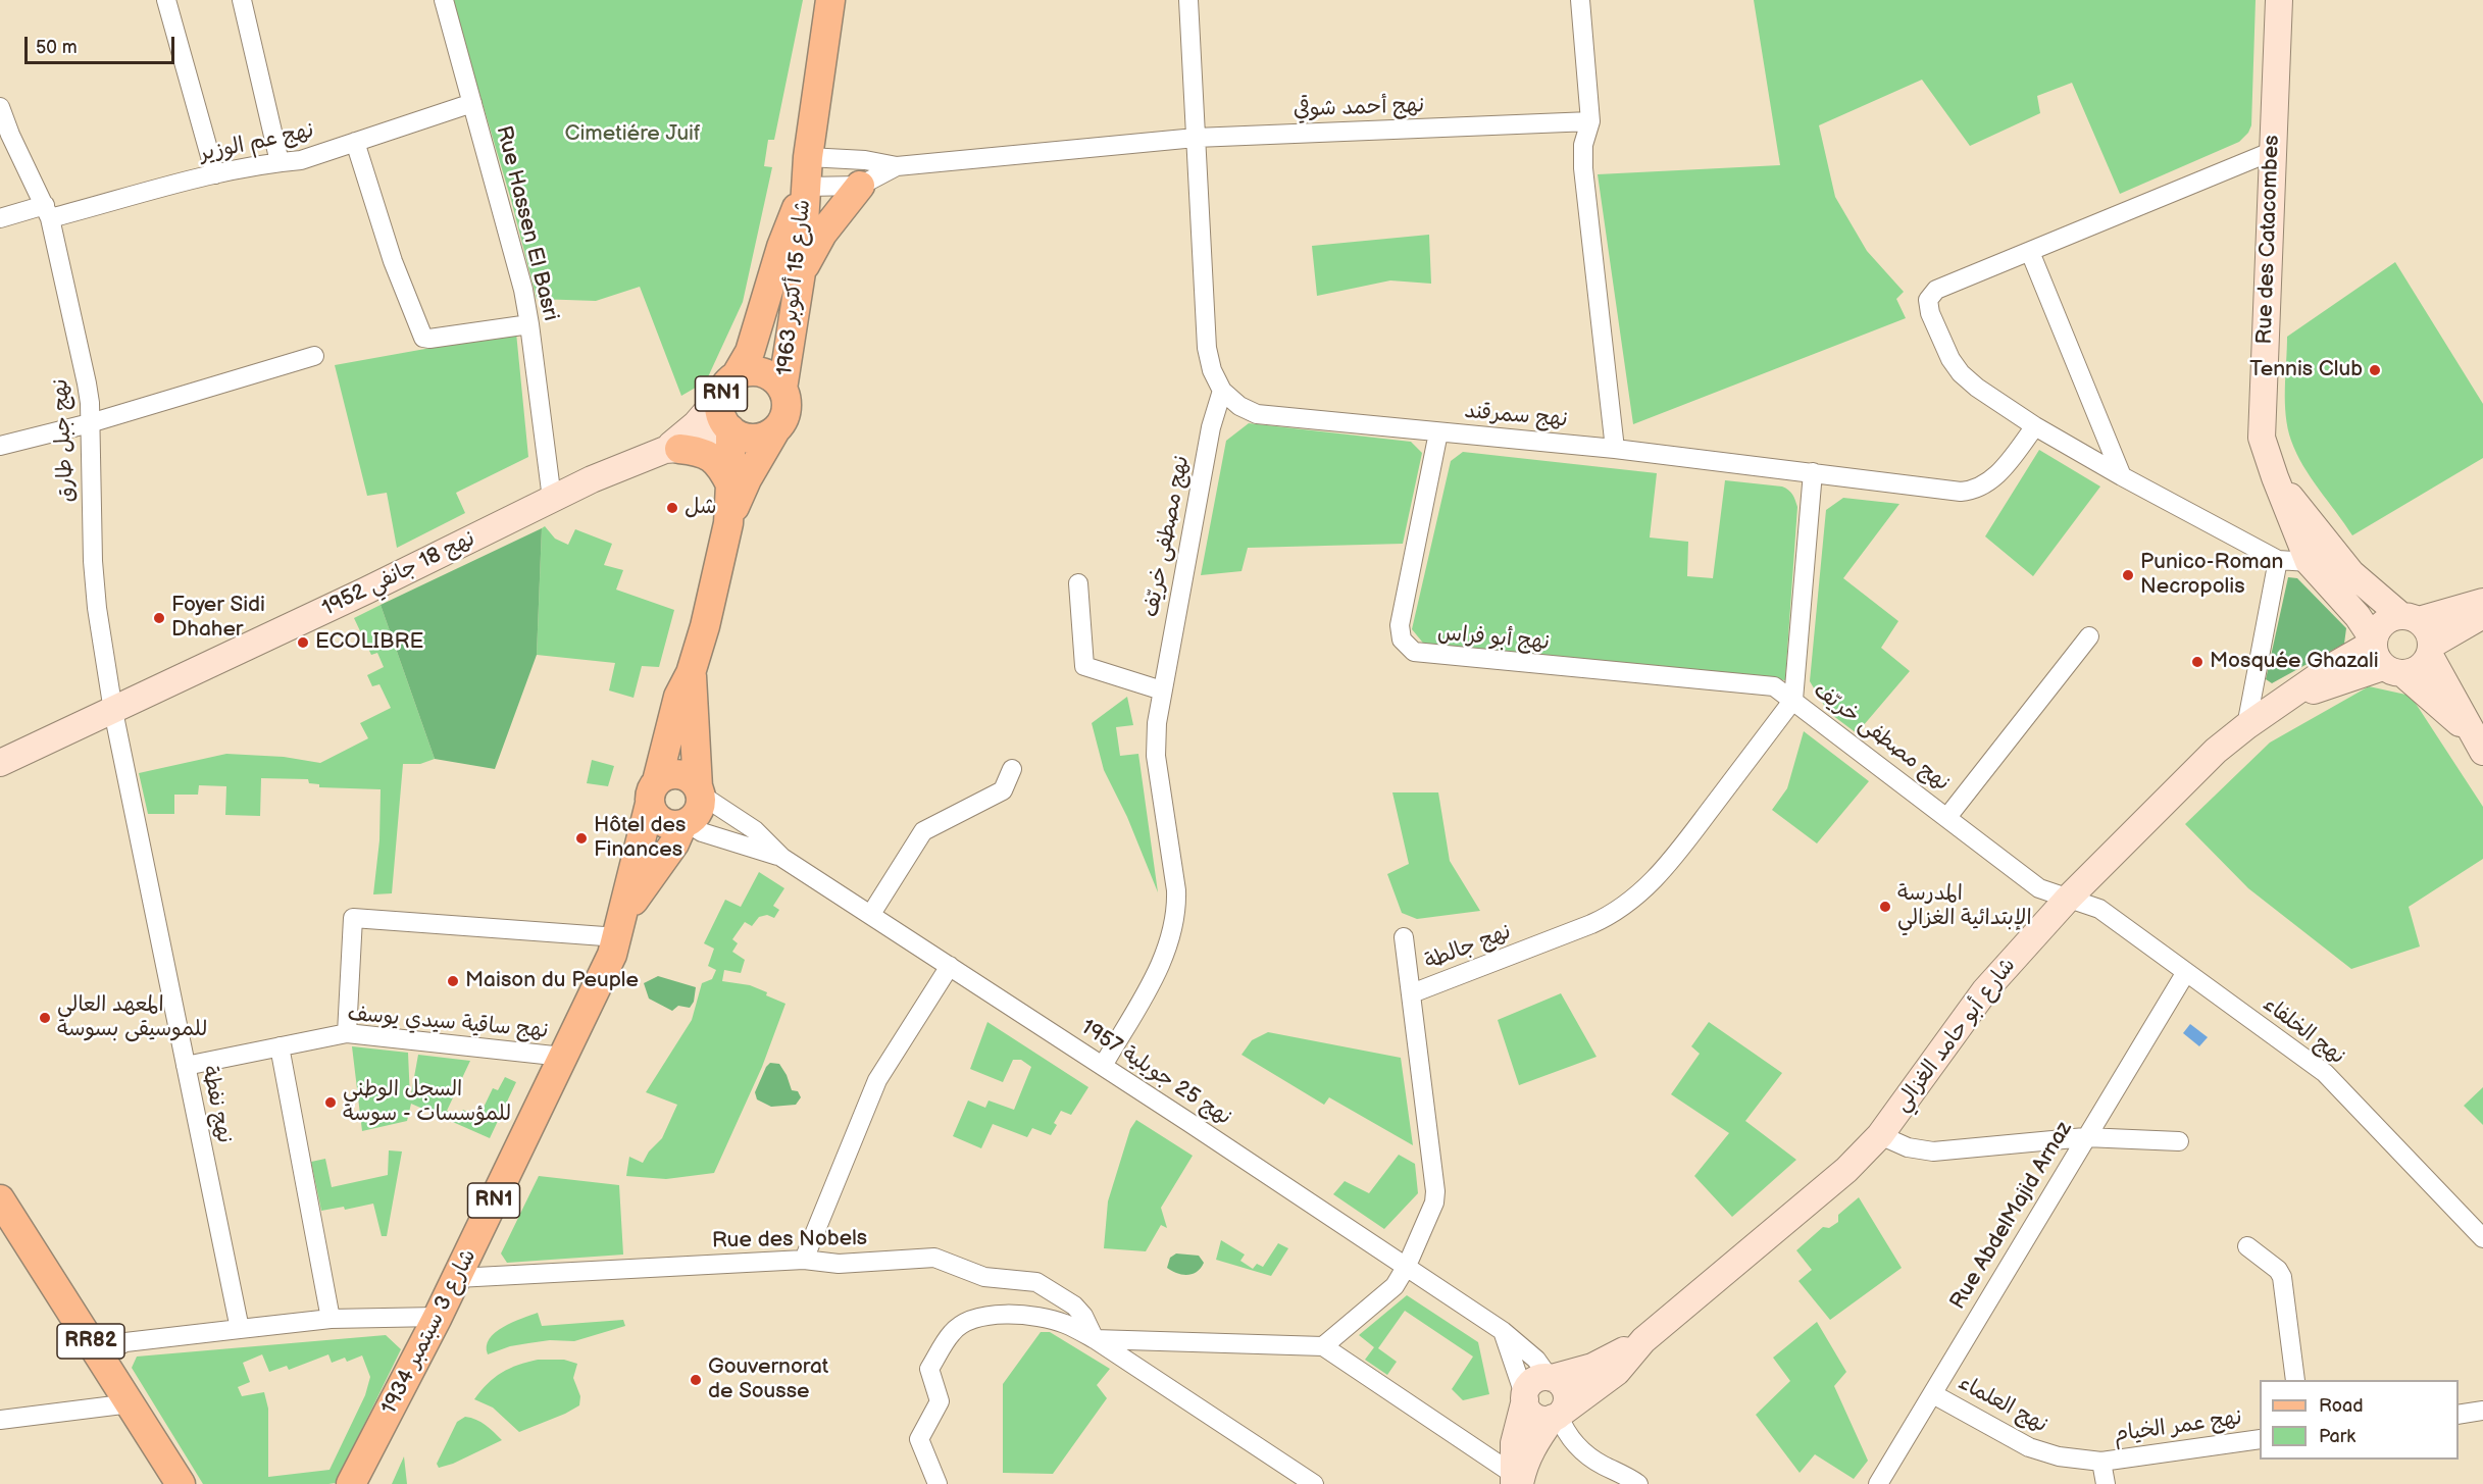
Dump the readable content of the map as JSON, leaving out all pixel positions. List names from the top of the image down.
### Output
{
  "streets": {
    "main road": [
      "Rue des Catacombes",
      "شارع 15 أكتوبر 1963",
      "RN1",
      "نهج 18 جانفي 1952",
      "شارع أبو حامد الغزالي",
      "شارع 3 سبتمبر 1934",
      "RR82"
    ],
    "street": [
      "نهج أحمد شوقي",
      "نهج عم الوزير",
      "Rue Hassen El Basri",
      "نهج سمرقند",
      "نهج جبل طارق",
      "نهج مصطفى خريّف",
      "نهج أبو فراس",
      "نهج جالطة",
      "نهج ساقية سيدي يوسف",
      "نهج الخلفاء",
      "نهج 25 جويلية 1957",
      "نهج نفطة",
      "Rue AbdelMajid Arnaz",
      "Rue des Nobels",
      "نهج العلماء",
      "نهج عمر الخيام"
    ]
  },
  "crossings": [
    ["نهج أحمد شوقي", "شارع 15 أكتوبر 1963"],
    ["نهج عم الوزير", "Rue Hassen El Basri"],
    ["نهج عم الوزير", "نهج جبل طارق"],
    ["Rue Hassen El Basri", "نهج 18 جانفي 1952"],
    ["شارع 15 أكتوبر 1963", "RN1"],
    ["RN1", "نهج 25 جويلية 1957"],
    ["RN1", "شارع 3 سبتمبر 1934"],
    ["نهج سمرقند", "نهج مصطفى خريّف"],
    ["نهج سمرقند", "نهج أبو فراس"],
    ["نهج جبل طارق", "نهج 18 جانفي 1952"],
    ["نهج جبل طارق", "نهج نفطة"],
    ["نهج مصطفى خريّف", "نهج أبو فراس"],
    ["نهج مصطفى خريّف", "نهج جالطة"],
    ["نهج مصطفى خريّف", "نهج الخلفاء"],
    ["نهج مصطفى خريّف", "شارع أبو حامد الغزالي"],
    ["نهج مصطفى خريّف", "نهج 25 جويلية 1957"],
    ["نهج 18 جانفي 1952", "نهج نفطة"],
    ["نهج أبو فراس", "نهج جالطة"],
    ["نهج جالطة", "نهج 25 جويلية 1957"],
    ["نهج ساقية سيدي يوسف", "نهج نفطة"],
    ["نهج ساقية سيدي يوسف", "شارع 3 سبتمبر 1934"],
    ["نهج الخلفاء", "شارع أبو حامد الغزالي"],
    ["نهج الخلفاء", "Rue AbdelMajid Arnaz"],
    ["شارع أبو حامد الغزالي", "نهج 25 جويلية 1957"],
    ["نهج 25 جويلية 1957", "شارع 3 سبتمبر 1934"],
    ["Rue AbdelMajid Arnaz", "نهج العلماء"],
    ["Rue des Nobels", "شارع 3 سبتمبر 1934"],
    ["نهج العلماء", "نهج عمر الخيام"]
  ],
  "parks": ["Cimetiére Juif"],
  "places": [
    "Tennis Club",
    "شل",
    "Punico-Roman Necropolis",
    "Foyer Sidi Dhaher",
    "ECOLIBRE",
    "Mosquée Ghazali",
    "Hôtel des Finances",
    "المدرسة الإبتدائية الغزالي",
    "Maison du Peuple",
    "المعهد العالي للموسيقى بسوسة",
    "السجل الوطني للمؤسسات - سوسة",
    "Gouvernorat de Sousse"
  ],
  "legend": ["Road", "Park"],
  "scale_bar": "50 m"
}
